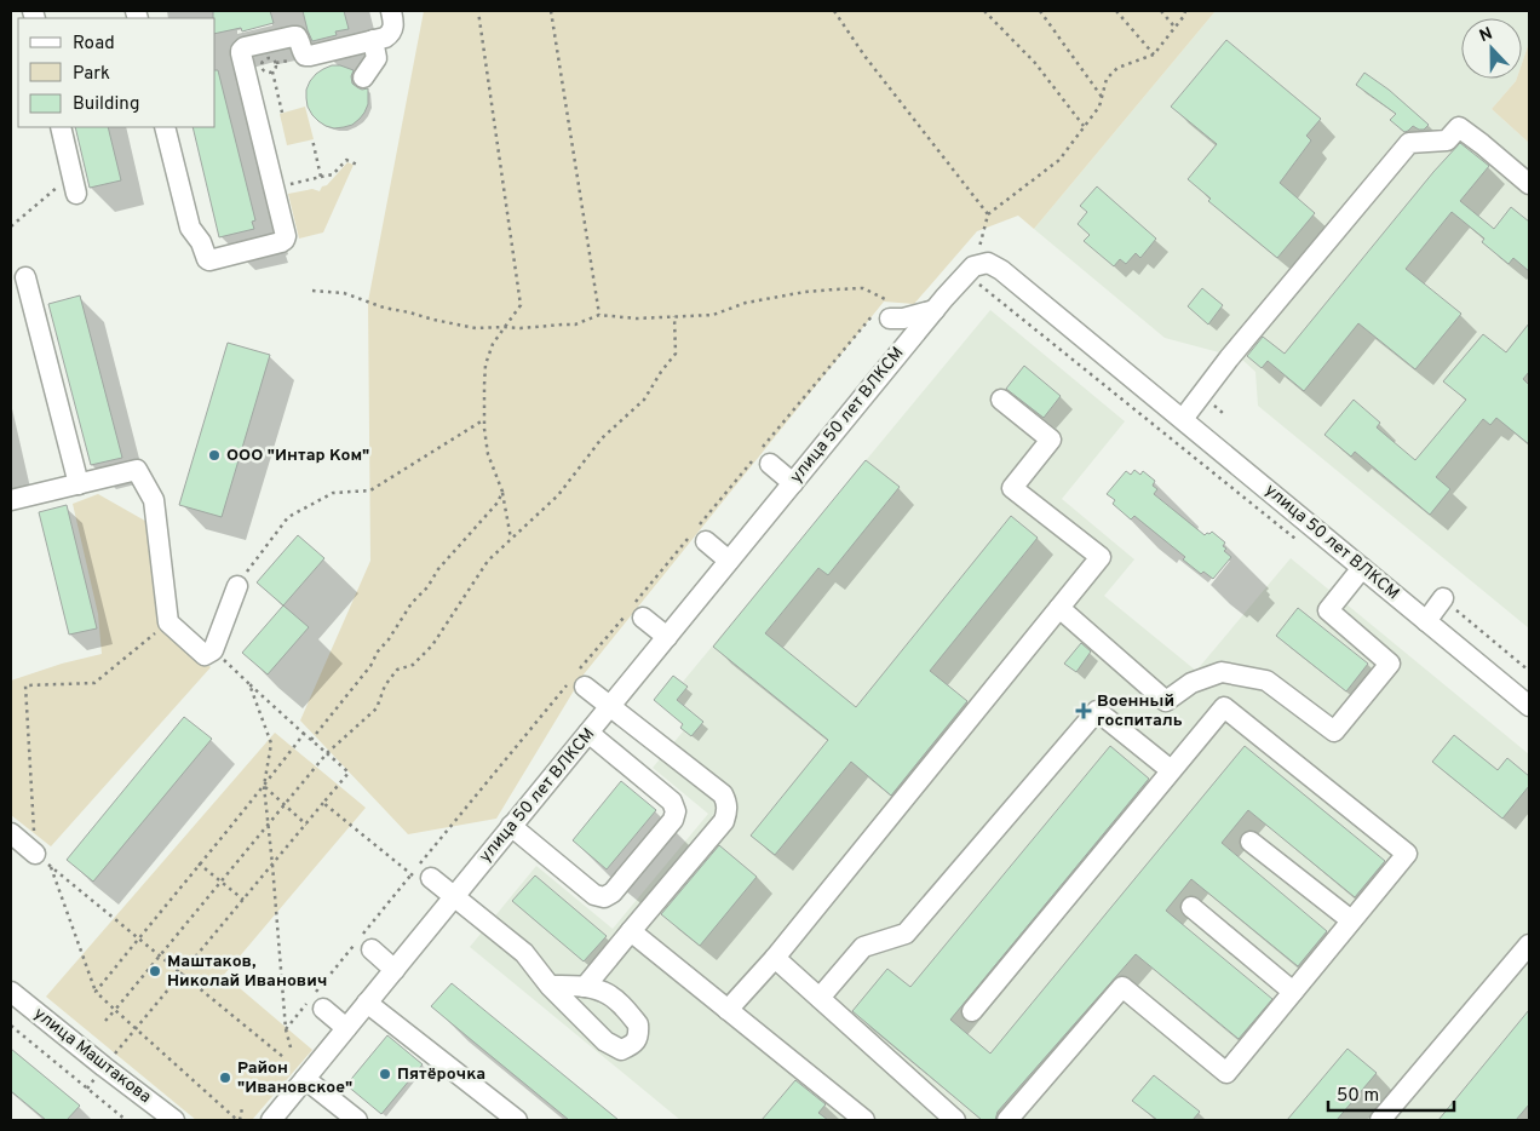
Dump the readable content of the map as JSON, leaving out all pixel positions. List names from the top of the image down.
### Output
{
  "streets": {
    "street": ["улица 50 лет ВЛКСМ", "улица Маштакова"]
  },
  "places": {
    "other": [
      "ООО \"Интар Ком\"",
      "Маштаков, Николай Иванович",
      "Пятёрочка",
      "Район \"Ивановское\""
    ],
    "health": ["Военный госпиталь"]
  },
  "legend": ["Road", "Park", "Building"],
  "scale_bar": "50 m",
  "north": "top"
}
